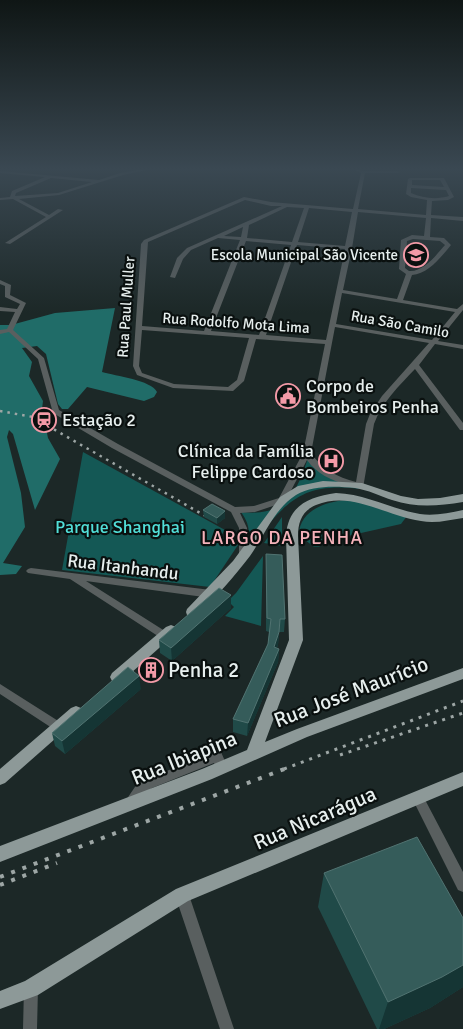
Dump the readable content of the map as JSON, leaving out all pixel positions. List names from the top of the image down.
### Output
{
  "streets": {
    "main road": ["Rua José Maurício", "Rua Ibiapina", "Rua Nicarágua"],
    "street": [
      "Rua Paul Muller",
      "Rua Rodolfo Mota Lima",
      "Rua São Camilo",
      "Rua Itanhandu"
    ]
  },
  "crossings": [
    ["Rua Paul Muller", "Rua Rodolfo Mota Lima"],
    ["Rua José Maurício", "Rua Ibiapina"]
  ],
  "districts": ["LARGO DA PENHA"],
  "parks": ["Parque Shanghai"],
  "places": {
    "school or university": ["Escola Municipal São Vicente"],
    "public building": ["Corpo de Bombeiros Penha"],
    "station": ["Estação 2"],
    "hospital": ["Clínica da Família Felippe Cardoso"],
    "building": ["Penha 2"]
  }
}
